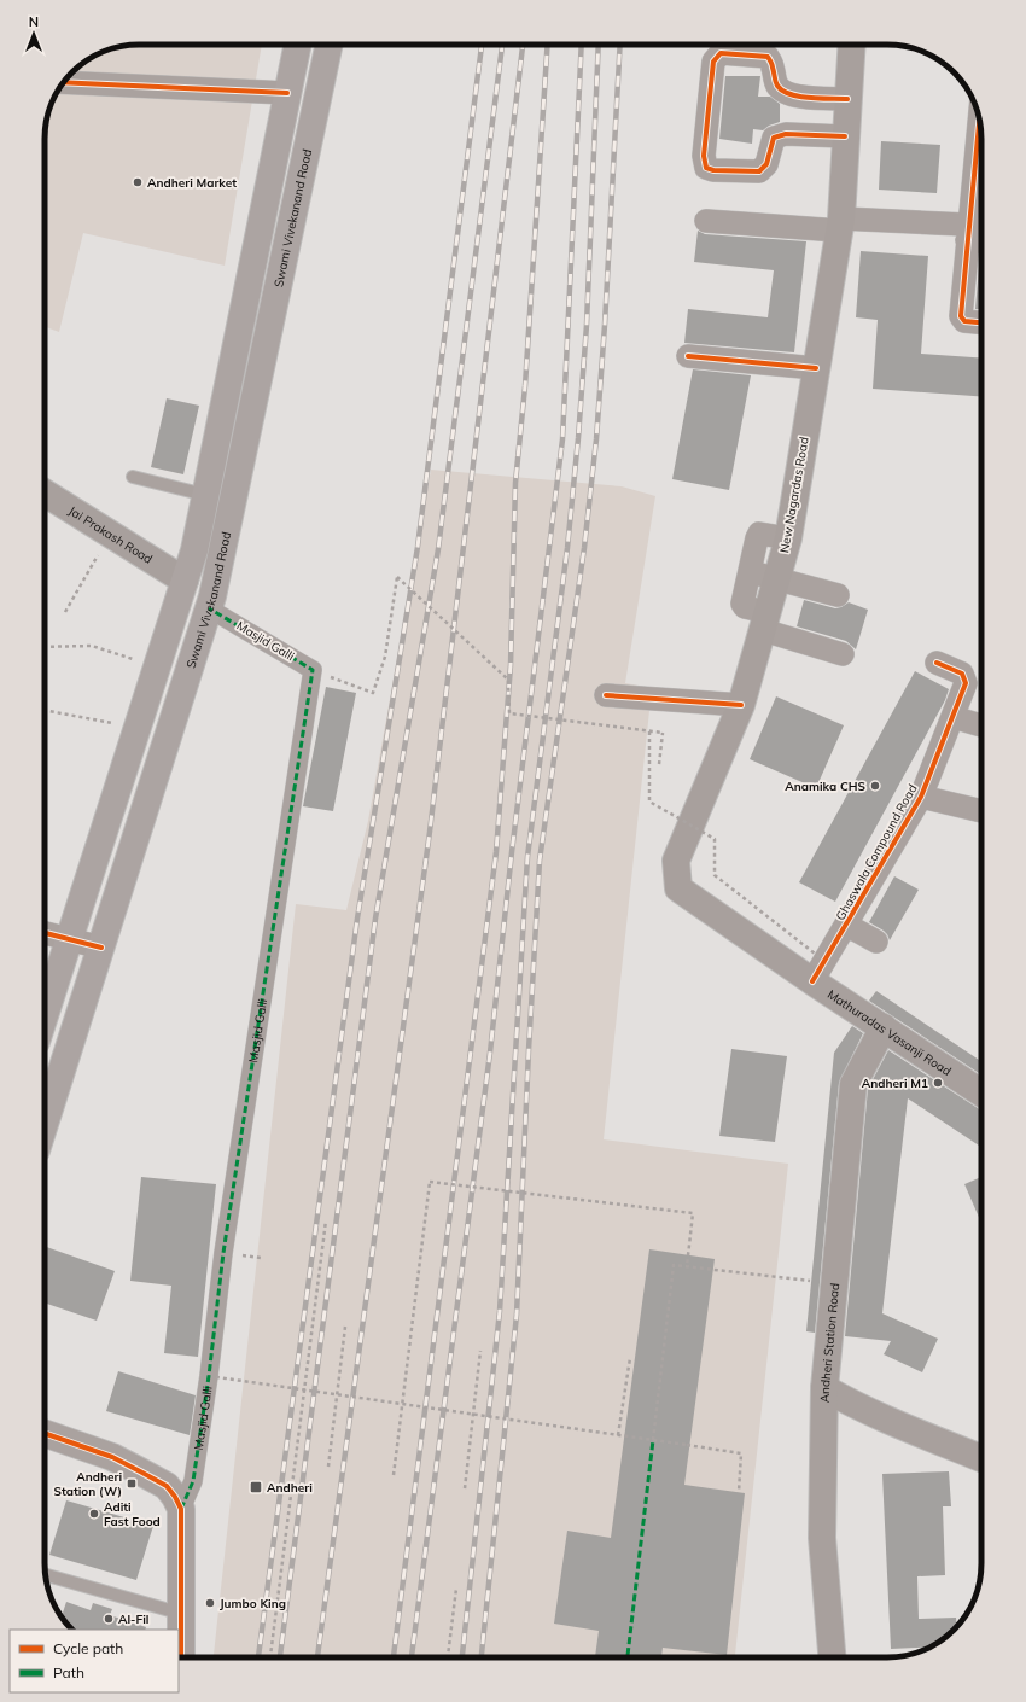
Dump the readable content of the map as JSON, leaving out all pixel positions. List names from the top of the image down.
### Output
{
  "streets": {
    "main road": [
      "Swami Vivekanand Road",
      "New Nagardas Road",
      "Jai Prakash Road",
      "Mathuradas Vasanji Road",
      "Andheri Station Road"
    ],
    "street": ["Masjid Galli", "Ghaswala Compound Road"]
  },
  "crossings": [
    ["Swami Vivekanand Road", "Masjid Galli"],
    ["New Nagardas Road", "Mathuradas Vasanji Road"],
    ["Ghaswala Compound Road", "Mathuradas Vasanji Road"],
    ["Mathuradas Vasanji Road", "Andheri Station Road"]
  ],
  "places": {
    "other": [
      "Andheri Market",
      "Anamika CHS",
      "Andheri M1",
      "Aditi Fast Food",
      "Jumbo King",
      "Al-Fil"
    ],
    "transit": ["Andheri Station (W)", "Andheri"]
  },
  "legend": ["Cycle path", "Path"],
  "north": "top"
}
